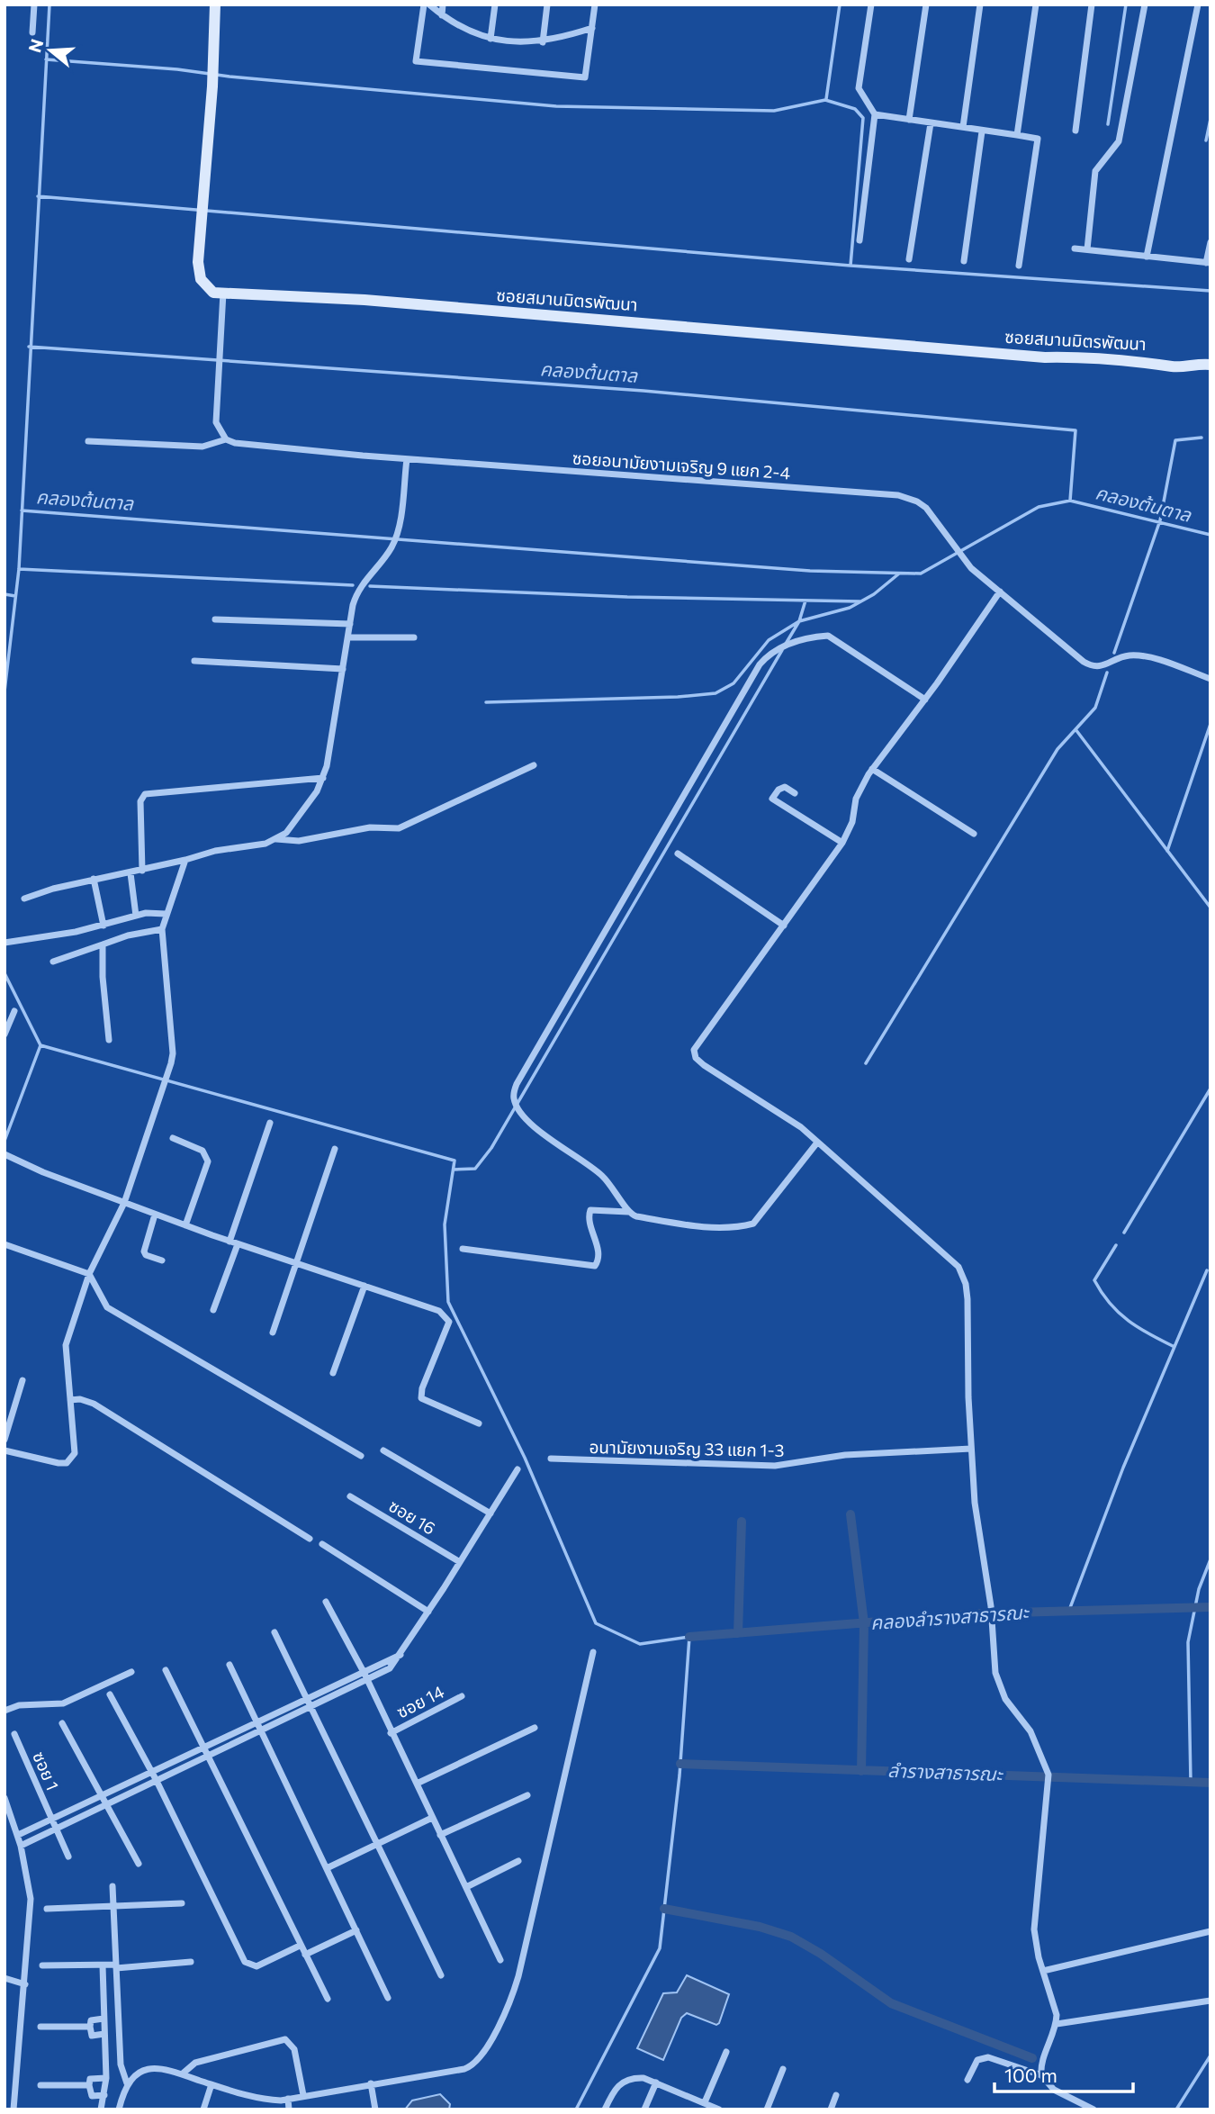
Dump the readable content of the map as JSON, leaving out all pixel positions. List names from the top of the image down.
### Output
{
  "streets": {
    "street": [
      "ซอยสมานมิตรพัฒนา",
      "ซอยอนามัยงามเจริญ 9 แยก 2-4",
      "อนามัยงามเจริญ 33 แยก 1-3",
      "ซอย 16",
      "ซอย 14",
      "ซอย 1"
    ]
  },
  "water": ["คลองต้นตาล", "คลองลำรางสาธารณะ", "ลำรางสาธารณะ"],
  "scale_bar": "100 m",
  "north": "left"
}
